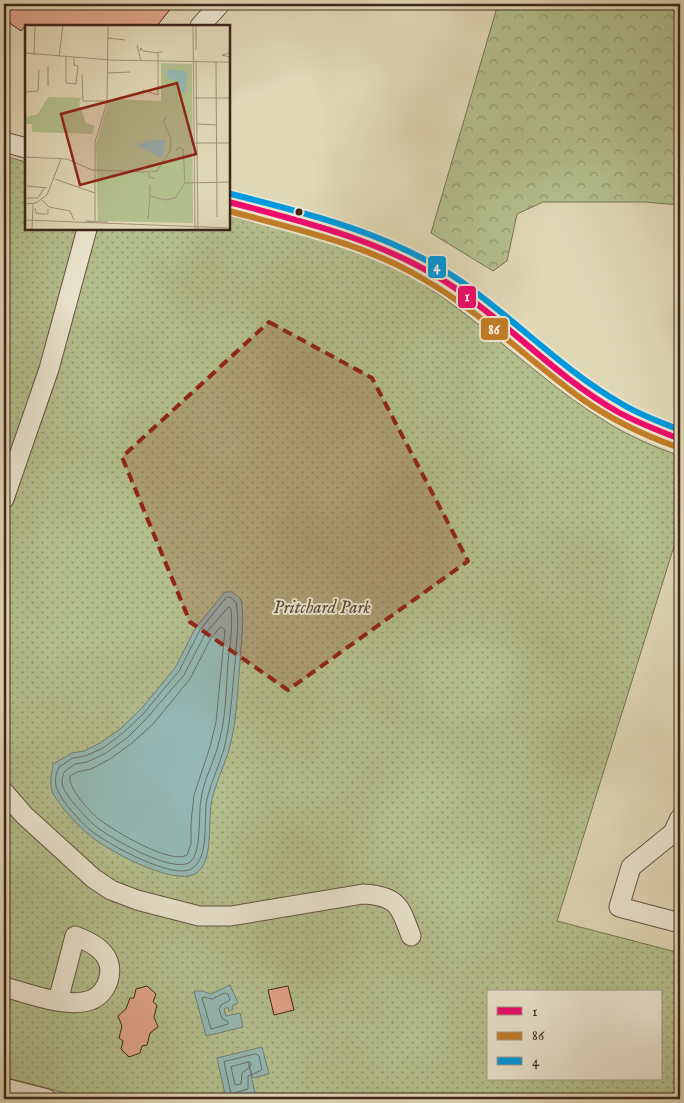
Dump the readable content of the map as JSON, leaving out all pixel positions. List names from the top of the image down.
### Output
{
  "parks": ["Pritchard Park"],
  "lines": ["transit line 4", "transit line 1", "transit line 86"],
  "legend": ["1", "86", "4"]
}
